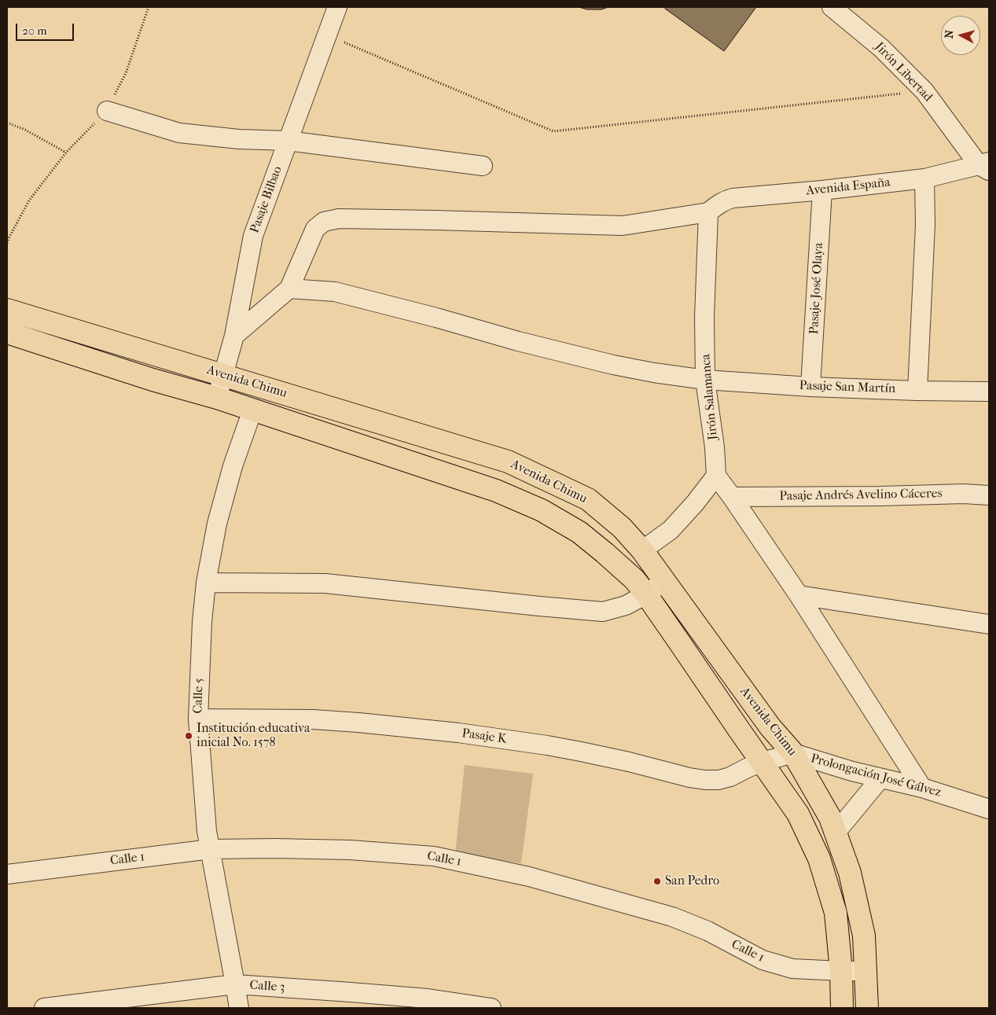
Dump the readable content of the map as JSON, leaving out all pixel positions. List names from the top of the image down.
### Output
{
  "streets": {
    "main road": ["Avenida Chimu"],
    "street": [
      "Jirón Libertad",
      "Avenida España",
      "Pasaje Bilbao",
      "Pasaje José Olaya",
      "Pasaje San Martín",
      "Jirón Salamanca",
      "Pasaje Andrés Avelino Cáceres",
      "Calle 5",
      "Pasaje K",
      "Prolongación José Gálvez",
      "Calle 1",
      "Calle 3"
    ]
  },
  "crossings": [
    ["Jirón Libertad", "Avenida España"],
    ["Avenida España", "Pasaje José Olaya"],
    ["Avenida España", "Jirón Salamanca"],
    ["Pasaje Bilbao", "Avenida Chimu"],
    ["Pasaje José Olaya", "Pasaje San Martín"],
    ["Avenida Chimu", "Calle 5"],
    ["Avenida Chimu", "Pasaje K"],
    ["Avenida Chimu", "Prolongación José Gálvez"],
    ["Avenida Chimu", "Calle 1"],
    ["Pasaje San Martín", "Jirón Salamanca"],
    ["Calle 5", "Pasaje K"],
    ["Calle 5", "Calle 1"],
    ["Calle 5", "Calle 3"],
    ["Pasaje K", "Prolongación José Gálvez"]
  ],
  "places": ["Institución educativa inicial No. 1578", "San Pedro"],
  "scale_bar": "20 m",
  "north": "left"
}
